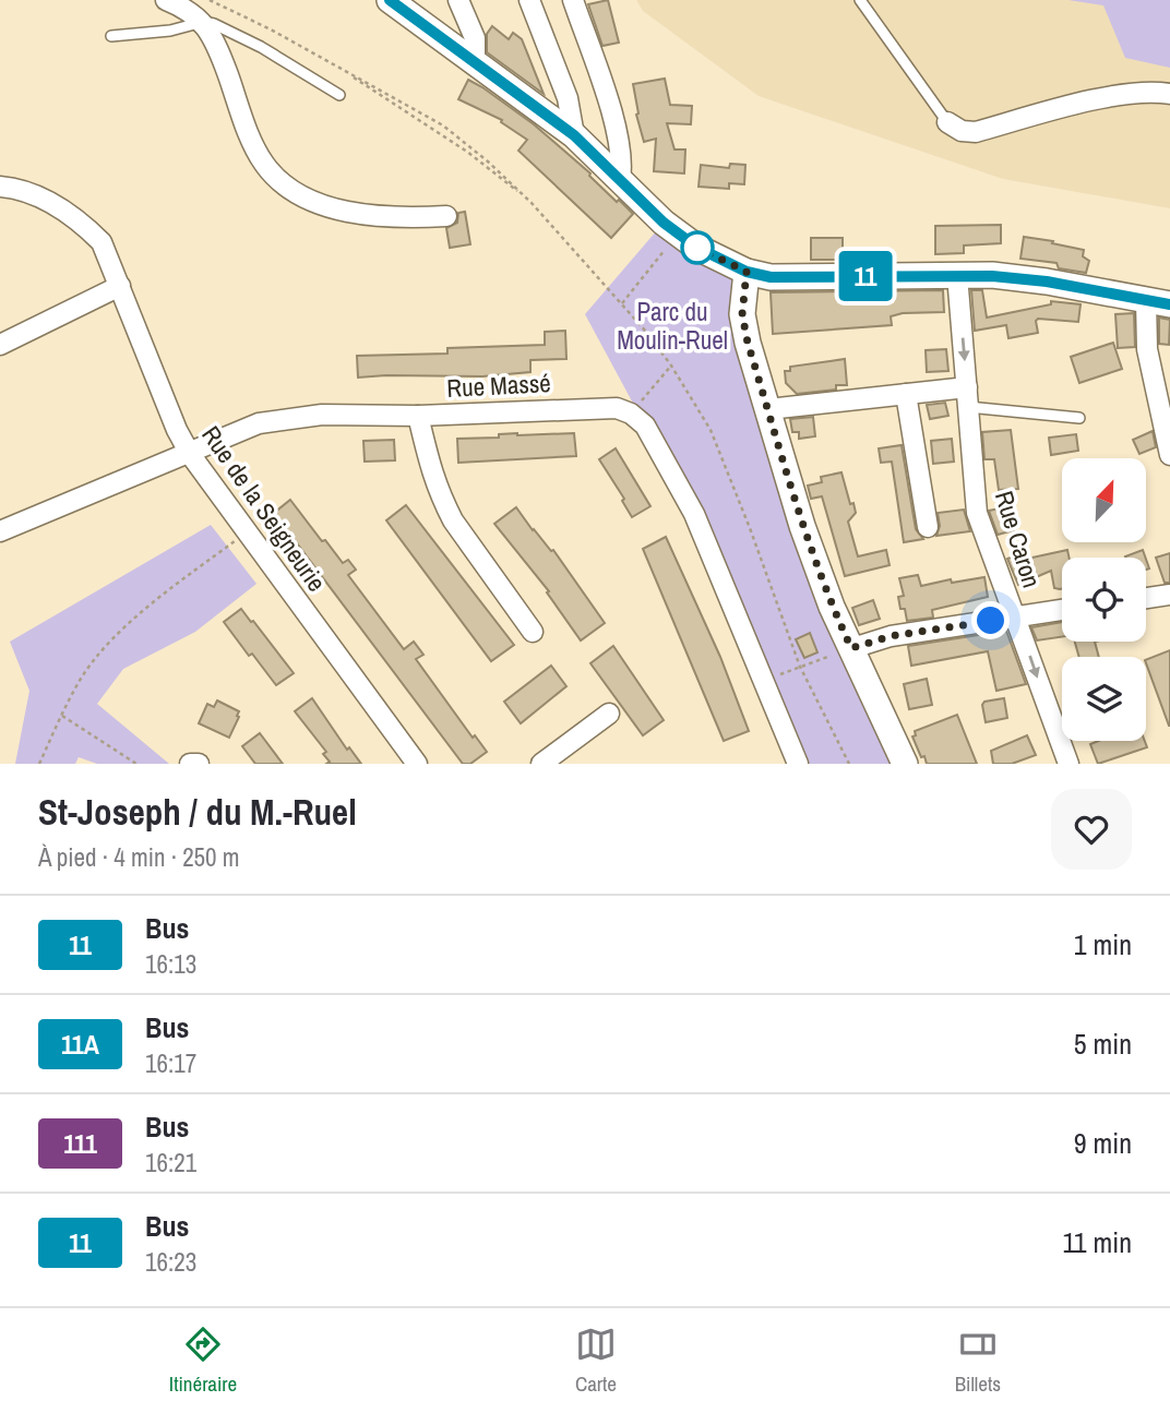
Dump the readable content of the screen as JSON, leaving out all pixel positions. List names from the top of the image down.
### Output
{
  "streets": {
    "street": ["Rue Massé", "Rue de la Seigneurie", "Rue Caron"]
  },
  "crossings": [
    ["Rue Massé", "Rue de la Seigneurie"]
  ],
  "parks": ["Parc du Moulin-Ruel"],
  "lines": ["bus line 11"],
  "north": "top right",
  "page": {
    "on_map": "11",
    "heading": ["St-Joseph / du M.-Ruel", "À pied · 4 min · 250 m"],
    "list": [
      {
        "mark": "11",
        "name": "Bus",
        "note": "16:13",
        "value": "1 min"
      },
      {
        "mark": "11A",
        "name": "Bus",
        "note": "16:17",
        "value": "5 min"
      },
      {
        "mark": "111",
        "name": "Bus",
        "note": "16:21",
        "value": "9 min"
      },
      {
        "mark": "11",
        "name": "Bus",
        "note": "16:23",
        "value": "11 min"
      }
    ],
    "tabs": ["Itinéraire", "Carte", "Billets"]
  }
}
